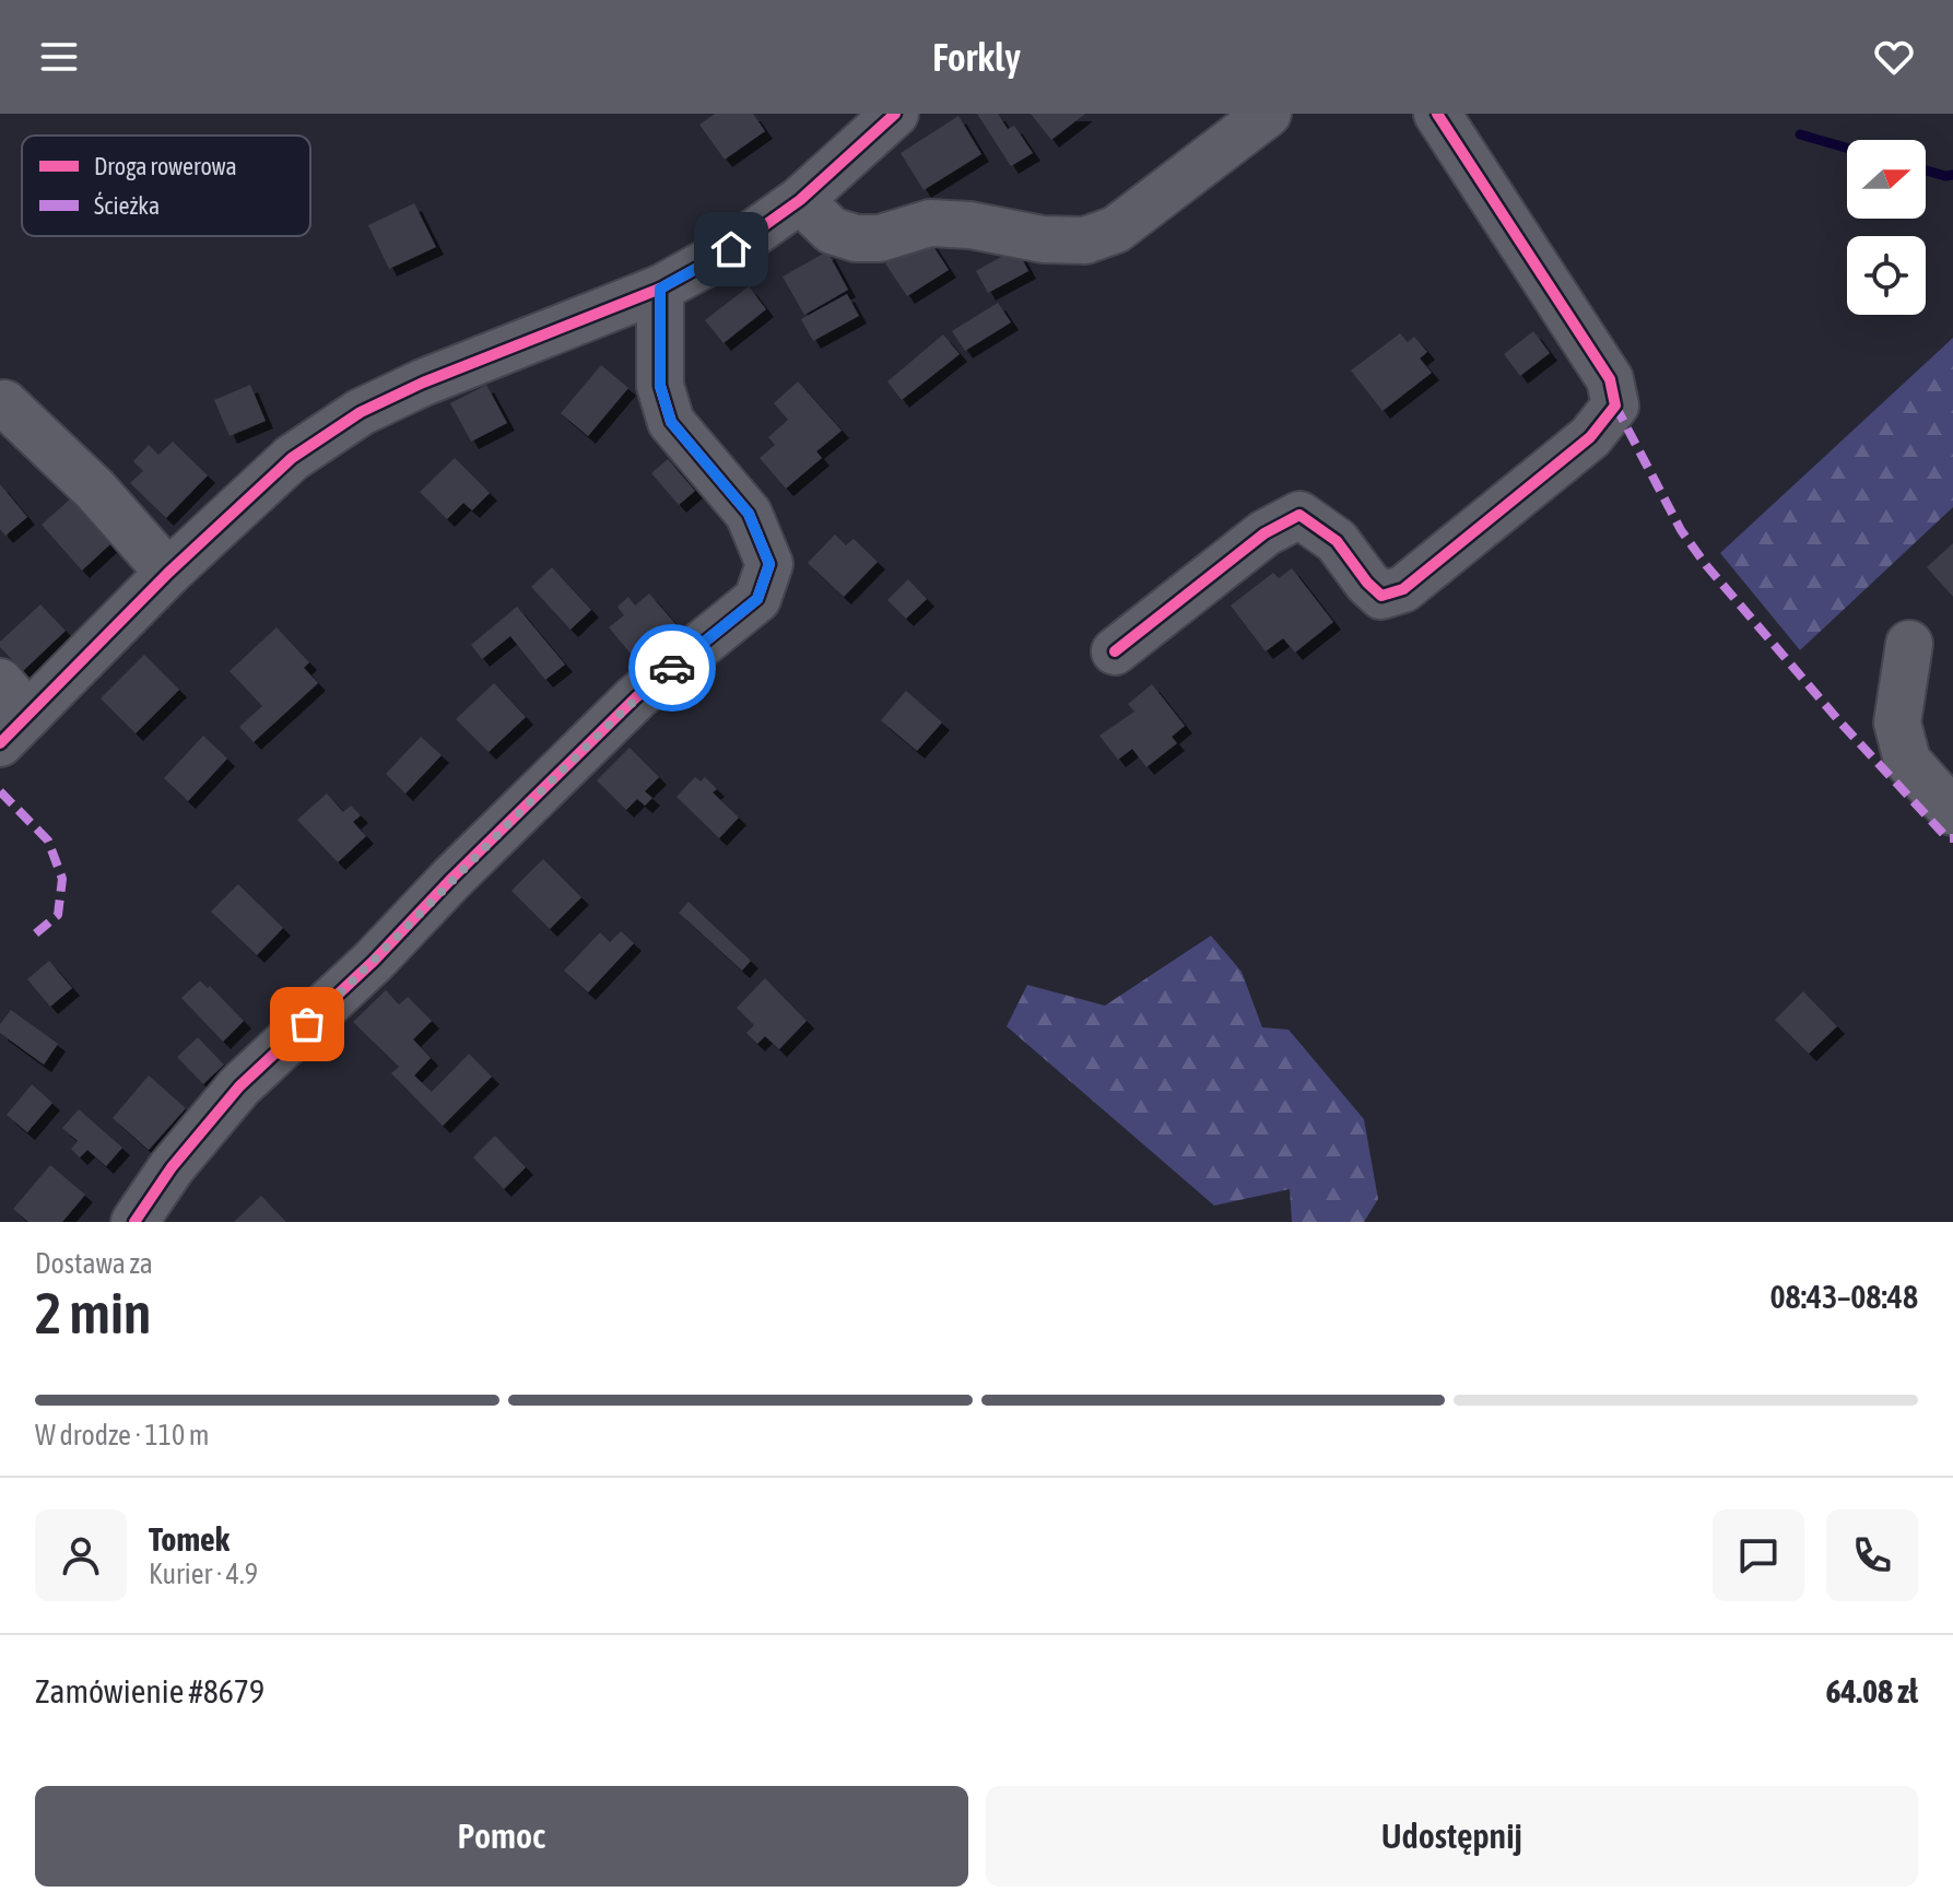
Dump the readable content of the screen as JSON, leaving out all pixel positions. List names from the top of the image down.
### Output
{
  "legend": ["Droga rowerowa", "Ścieżka"],
  "north": "right",
  "page": {
    "header": "Forkly",
    "heading": ["2 min", "Dostawa za", "08:43–08:48"],
    "panel": [
      "Tomek",
      "Kurier · 4.9",
      "Zamówienie #8679",
      "64.08 zł"
    ],
    "bar": "W drodze · 110 m",
    "buttons": ["Pomoc", "Udostępnij"]
  }
}
